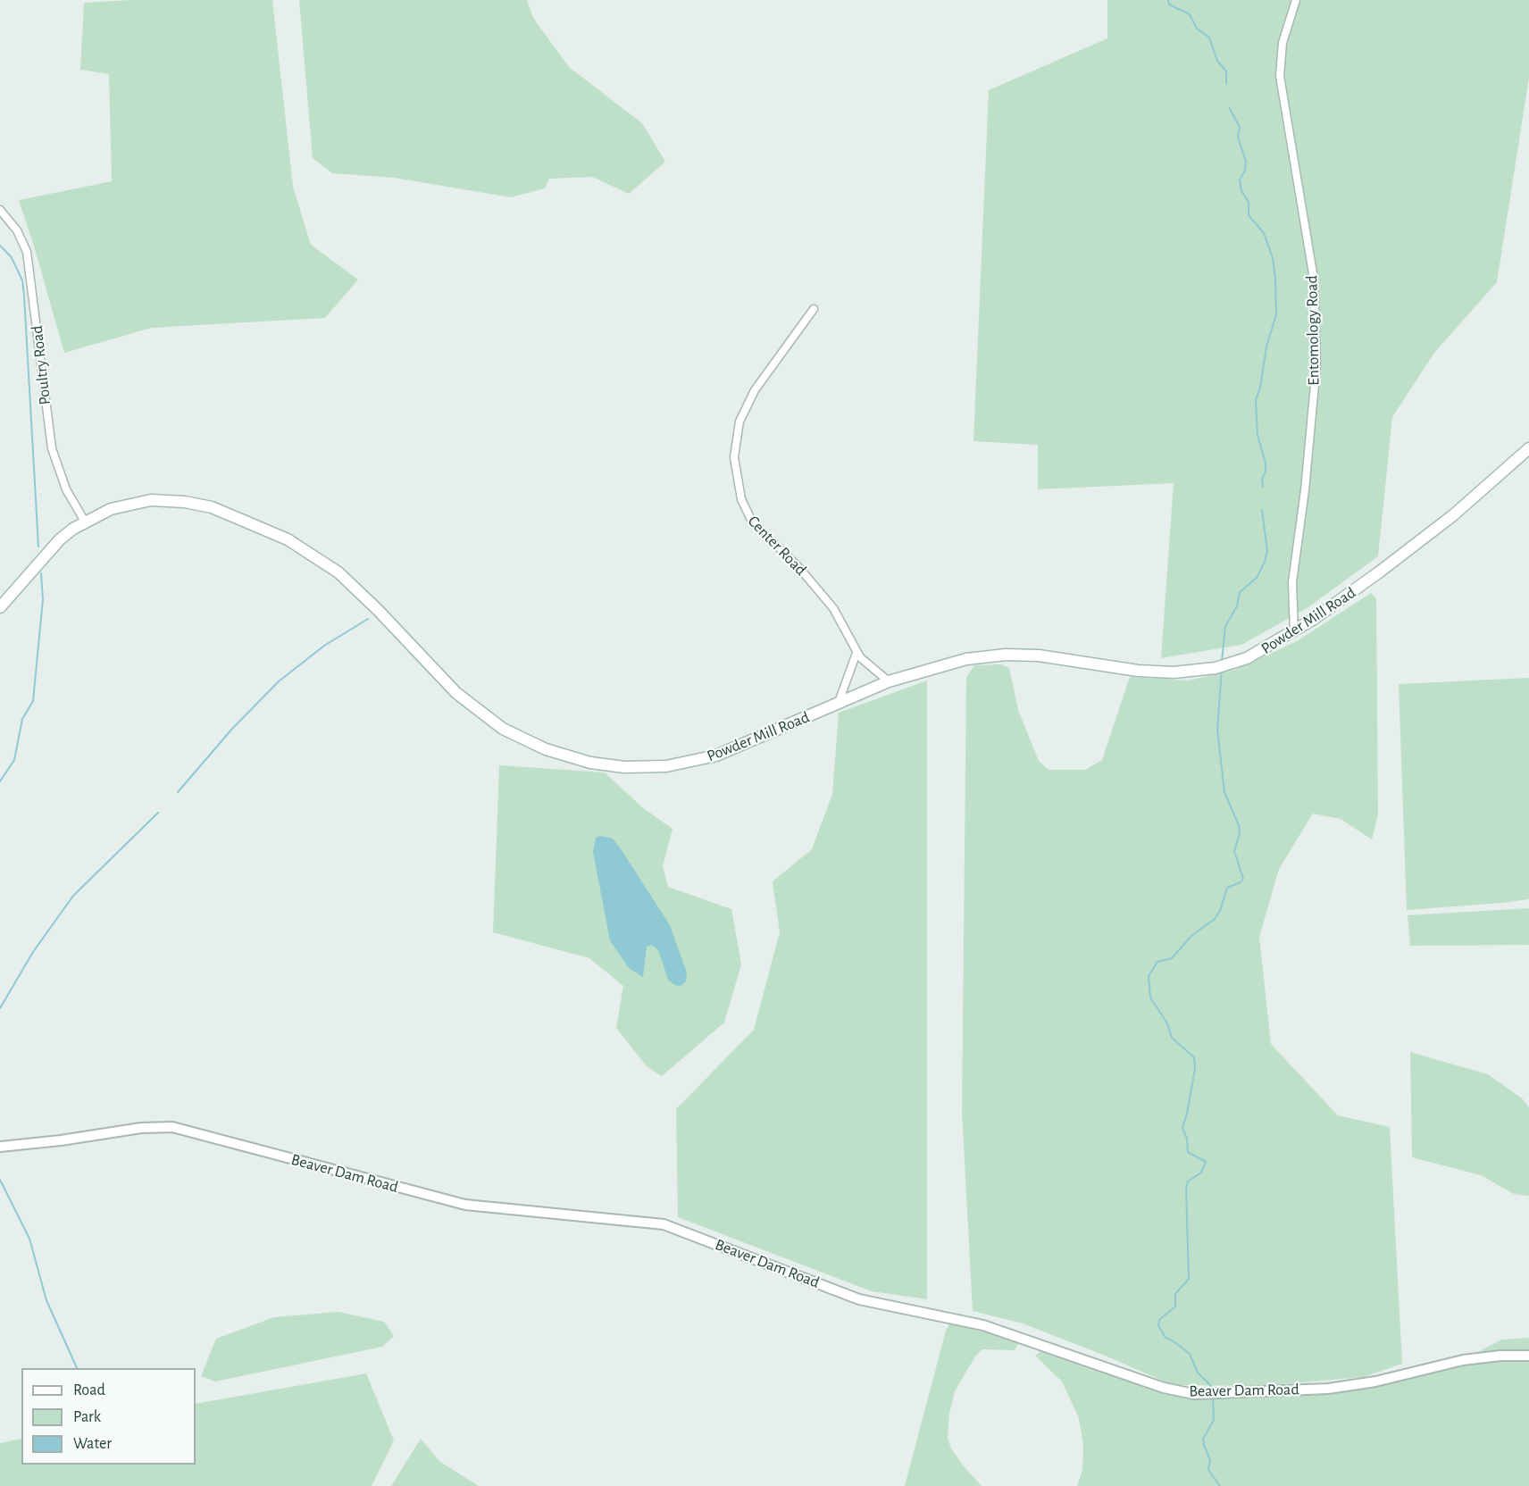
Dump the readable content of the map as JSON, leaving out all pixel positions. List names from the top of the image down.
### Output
{
  "streets": {
    "main road": ["Powder Mill Road"],
    "street": [
      "Entomology Road",
      "Poultry Road",
      "Center Road",
      "Beaver Dam Road"
    ]
  },
  "crossings": [
    ["Entomology Road", "Powder Mill Road"],
    ["Poultry Road", "Powder Mill Road"],
    ["Center Road", "Powder Mill Road"]
  ],
  "legend": ["Road", "Park", "Water"]
}
